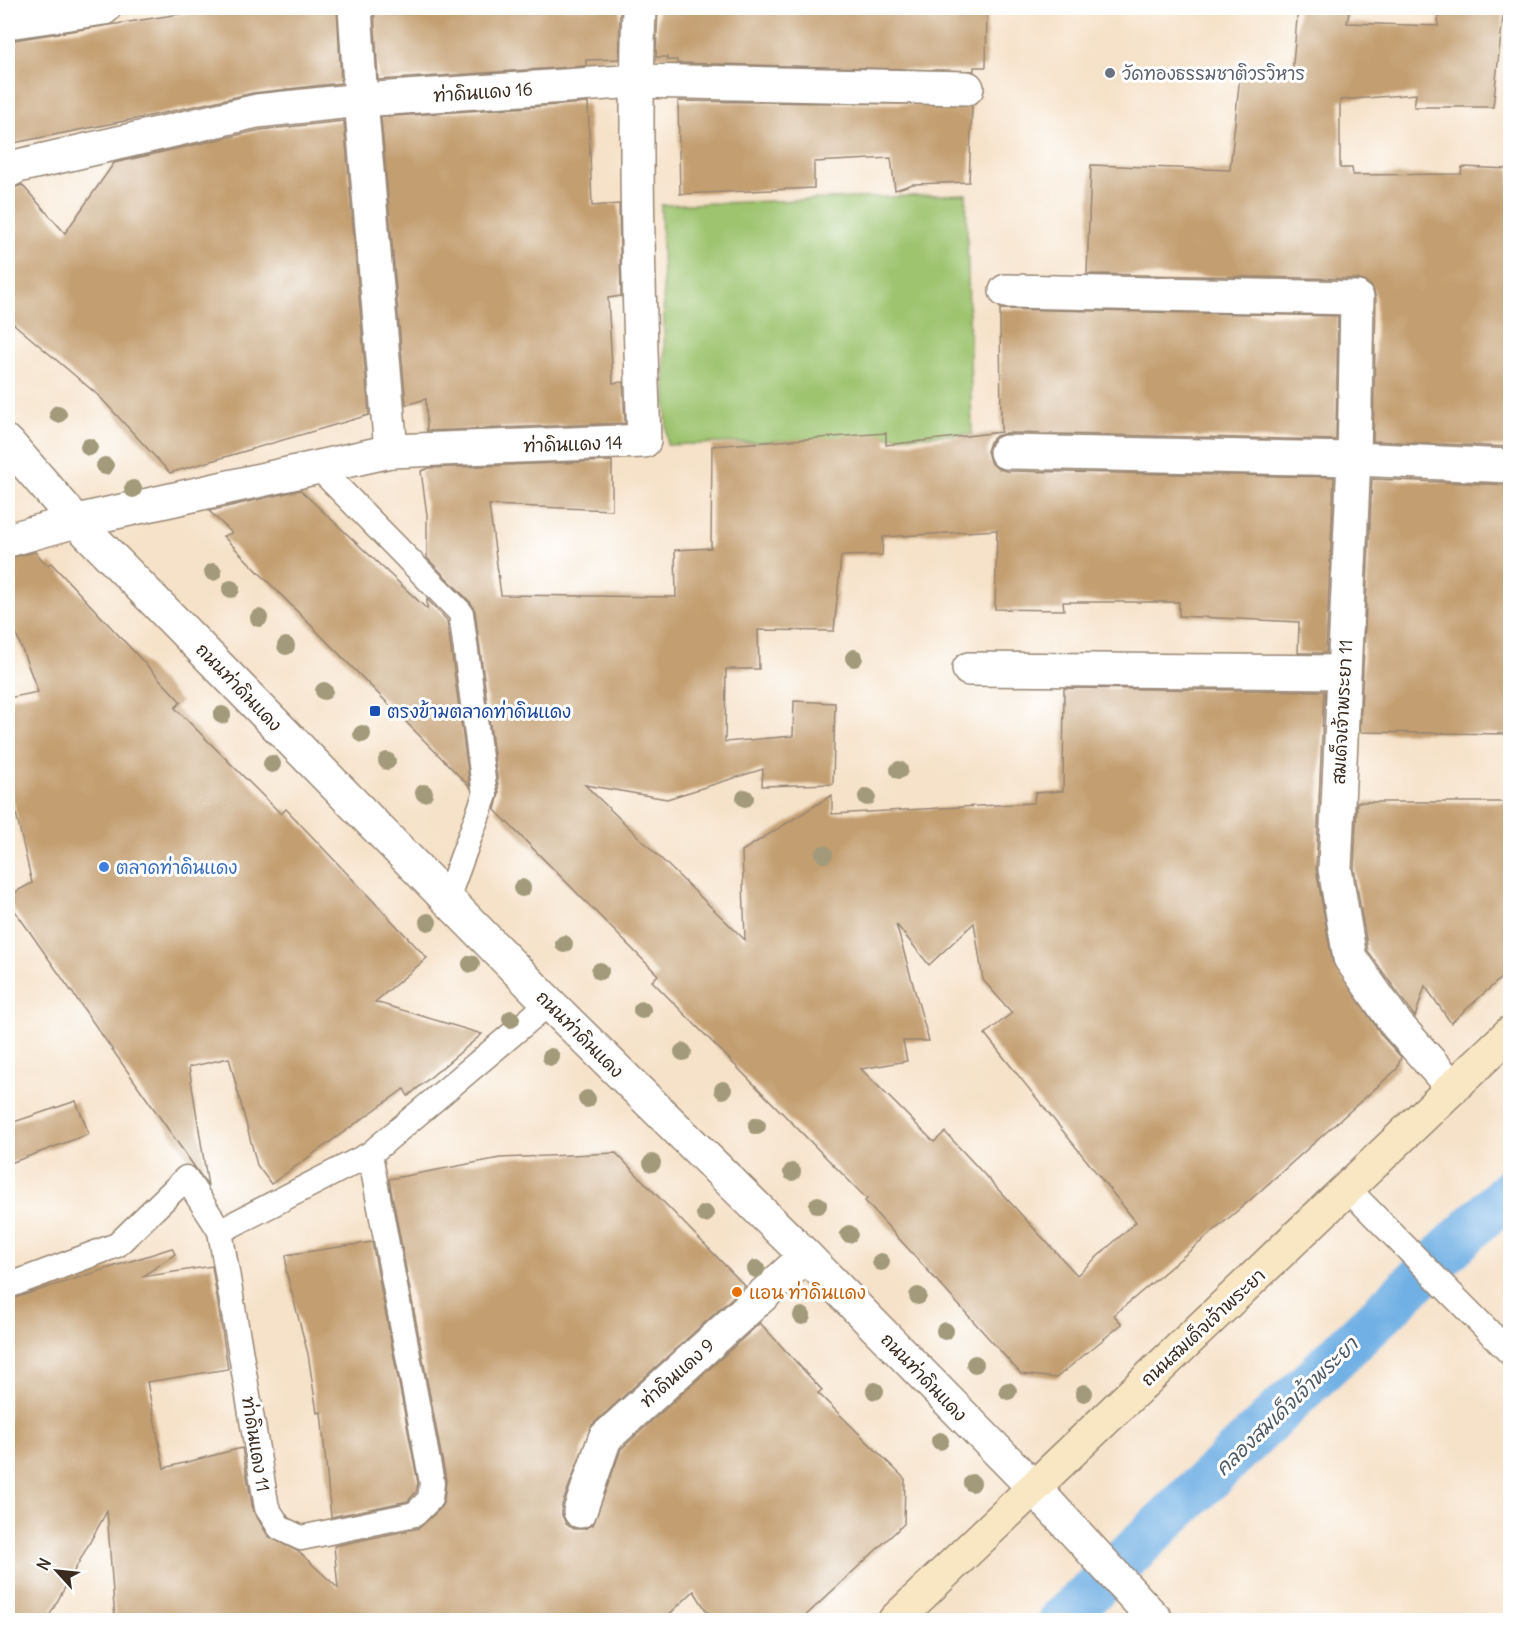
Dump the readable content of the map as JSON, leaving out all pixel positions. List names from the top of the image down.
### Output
{
  "streets": {
    "main road": ["ถนนสมเด็จเจ้าพระยา"],
    "street": [
      "ท่าดินแดง 16",
      "ท่าดินแดง 14",
      "ถนนท่าดินแดง",
      "สมเด็จเจ้าพระยา 11",
      "ท่าดินแดง 9"
    ],
    "lane": ["ท่าดินแดง 11"]
  },
  "crossings": [
    ["ท่าดินแดง 16", "ท่าดินแดง 14"],
    ["ท่าดินแดง 14", "ถนนท่าดินแดง"],
    ["ถนนท่าดินแดง", "ถนนสมเด็จเจ้าพระยา"],
    ["ถนนท่าดินแดง", "ท่าดินแดง 9"],
    ["สมเด็จเจ้าพระยา 11", "ถนนสมเด็จเจ้าพระยา"]
  ],
  "water": ["คลองสมเด็จเจ้าพระยา"],
  "places": {
    "other": ["วัดทองธรรมชาติวรวิหาร", "ตลาดท่าดินแดง", "แอน ท่าดินแดง"],
    "transit": ["ตรงข้ามตลาดท่าดินแดง"]
  },
  "north": "top left"
}
